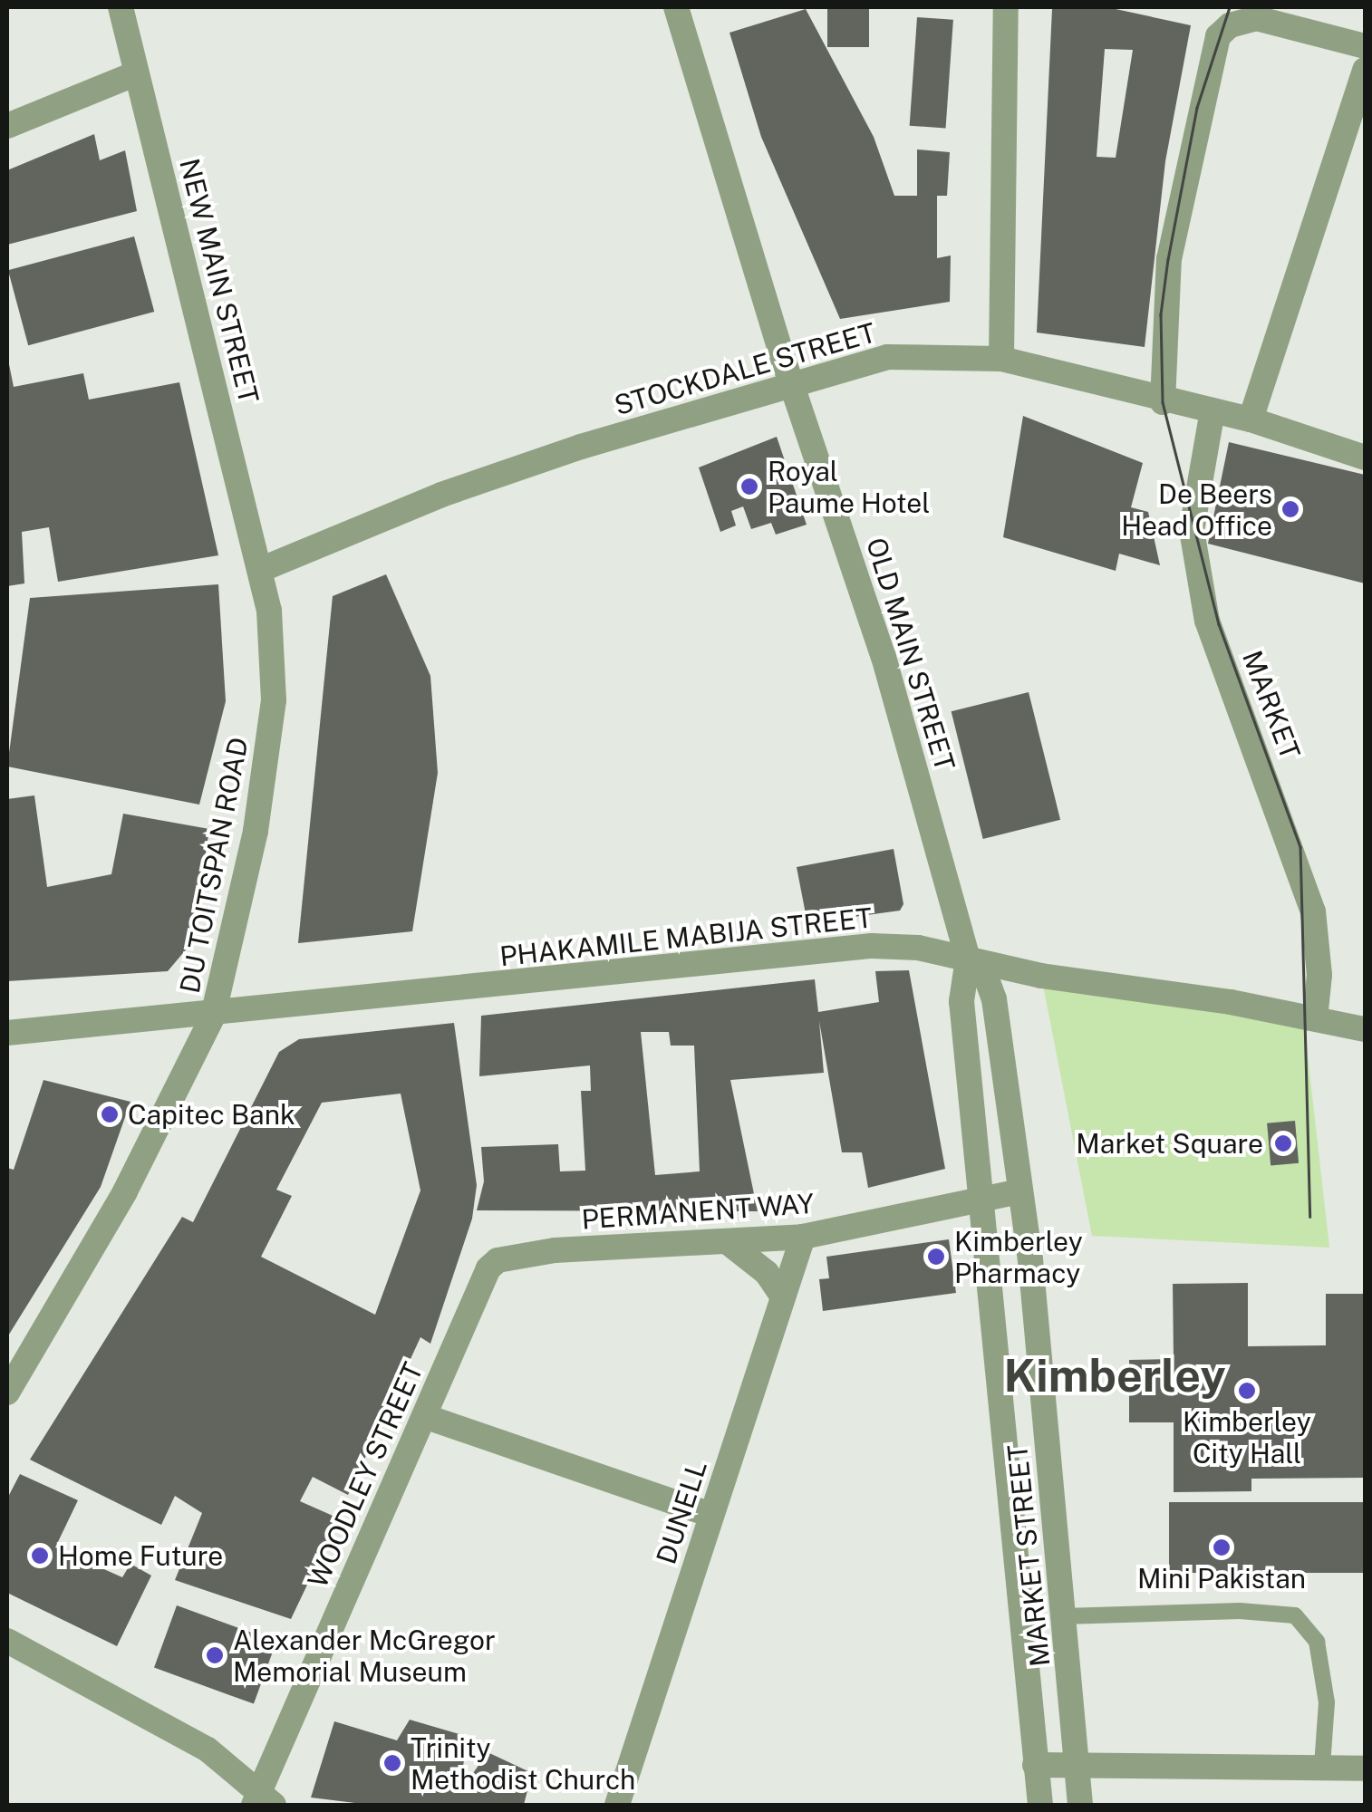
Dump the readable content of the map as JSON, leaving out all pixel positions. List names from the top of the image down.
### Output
{
  "streets": {
    "street": [
      "NEW MAIN STREET",
      "STOCKDALE STREET",
      "OLD MAIN STREET",
      "MARKET",
      "DU TOITSPAN ROAD",
      "PHAKAMILE MABIJA STREET",
      "PERMANENT WAY",
      "WOODLEY STREET",
      "DUNELL",
      "MARKET STREET"
    ]
  },
  "crossings": [
    ["NEW MAIN STREET", "STOCKDALE STREET"],
    ["NEW MAIN STREET", "DU TOITSPAN ROAD"],
    ["STOCKDALE STREET", "OLD MAIN STREET"],
    ["STOCKDALE STREET", "MARKET"],
    ["STOCKDALE STREET", "DU TOITSPAN ROAD"],
    ["OLD MAIN STREET", "PHAKAMILE MABIJA STREET"],
    ["OLD MAIN STREET", "MARKET STREET"],
    ["MARKET", "PHAKAMILE MABIJA STREET"],
    ["DU TOITSPAN ROAD", "PHAKAMILE MABIJA STREET"],
    ["PHAKAMILE MABIJA STREET", "MARKET STREET"],
    ["PERMANENT WAY", "WOODLEY STREET"],
    ["PERMANENT WAY", "DUNELL"],
    ["PERMANENT WAY", "MARKET STREET"]
  ],
  "districts": ["Kimberley"],
  "places": [
    "Royal Paume Hotel",
    "De Beers Head Office",
    "Capitec Bank",
    "Market Square",
    "Kimberley Pharmacy",
    "Kimberley City Hall",
    "Mini Pakistan",
    "Home Future",
    "Alexander McGregor Memorial Museum",
    "Trinity Methodist Church"
  ]
}
